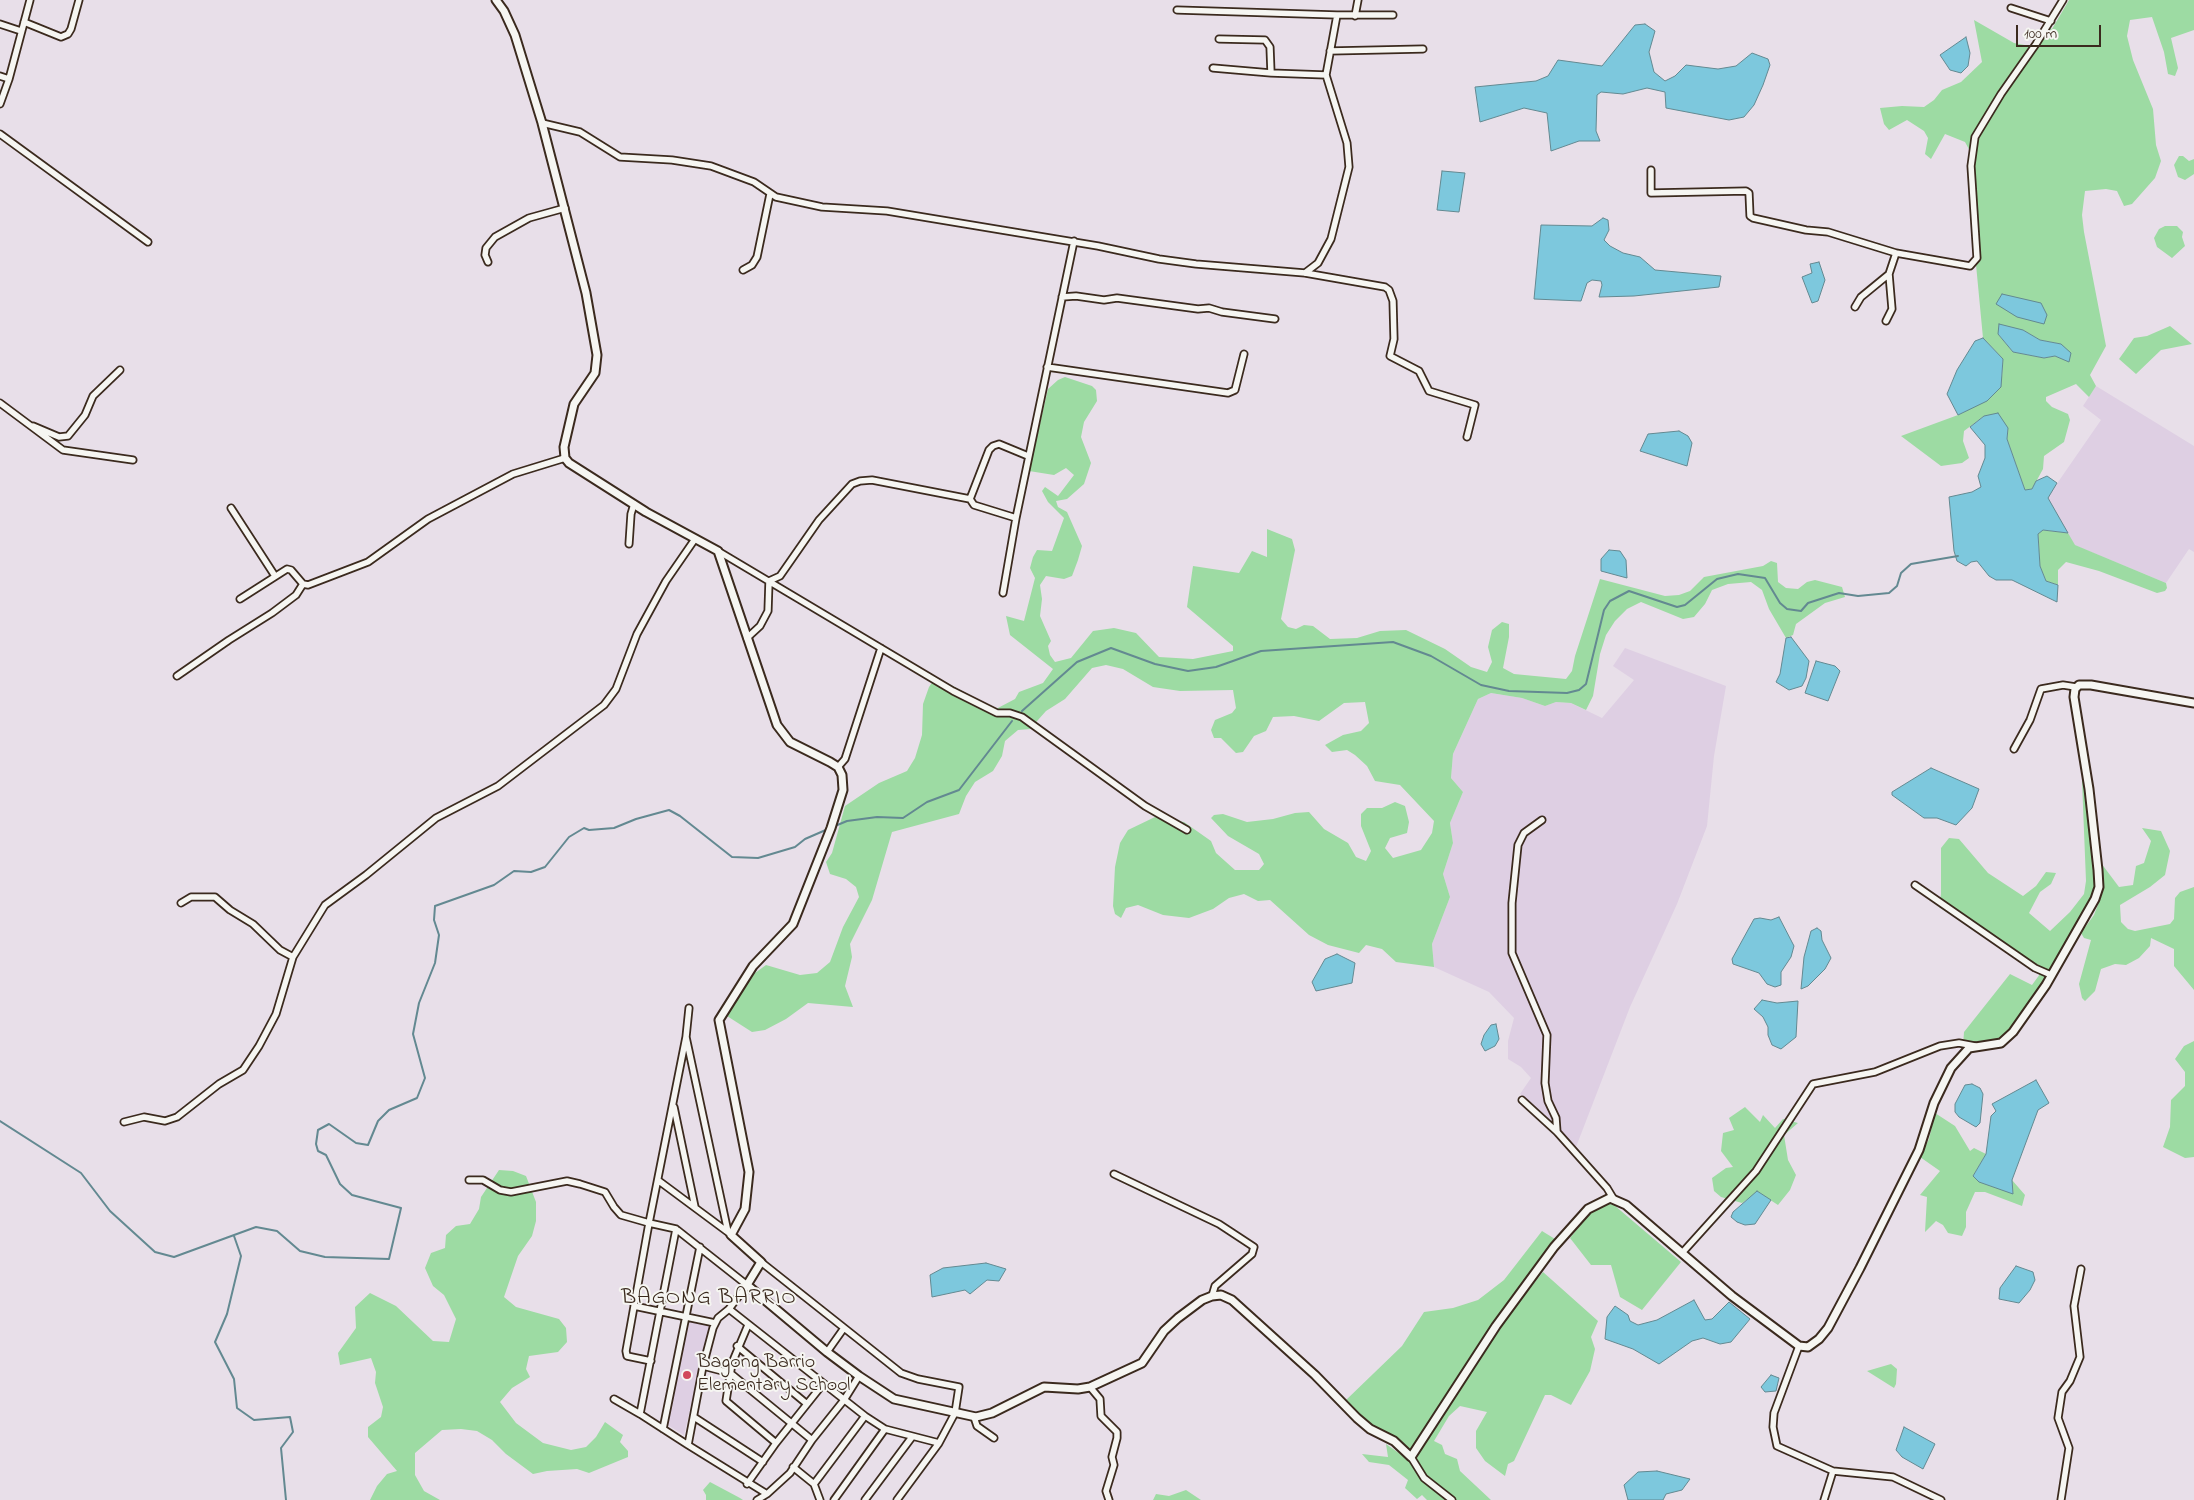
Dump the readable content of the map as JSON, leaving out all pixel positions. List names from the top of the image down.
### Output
{
  "districts": ["BAGONG BARRIO"],
  "places": ["Bagong Barrio Elementary School"],
  "scale_bar": "100 m"
}
